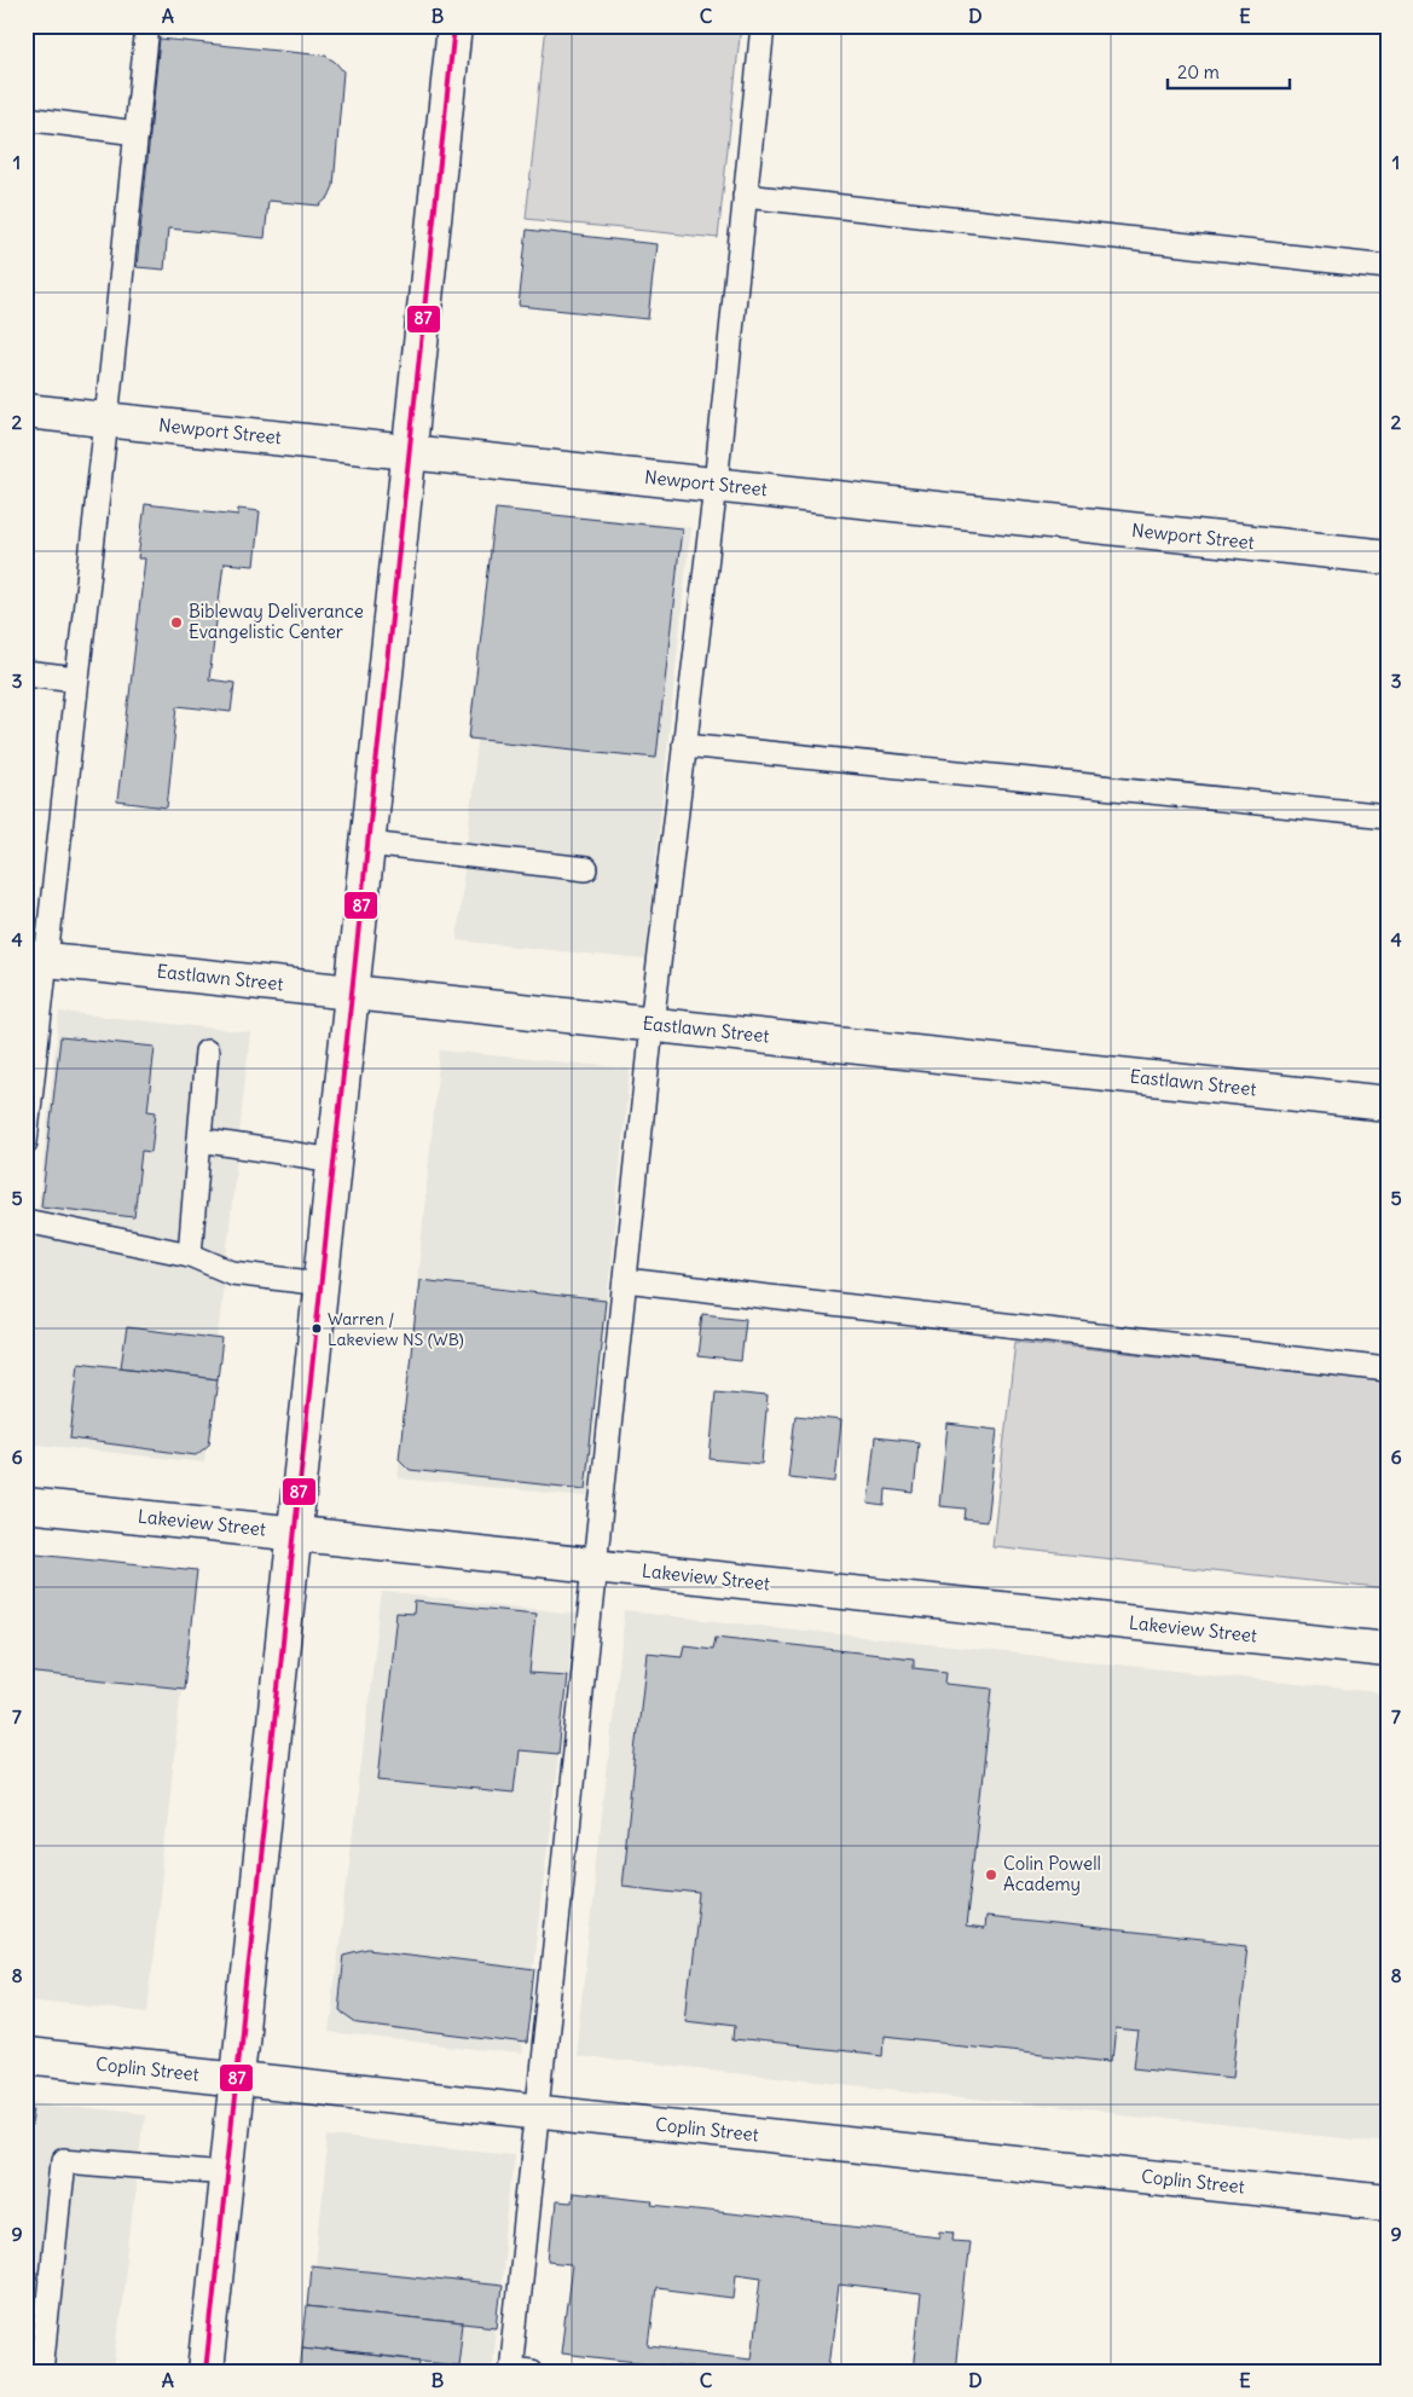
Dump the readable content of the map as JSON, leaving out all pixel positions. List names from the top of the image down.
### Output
{
  "streets": {
    "street": [
      "Newport Street",
      "Eastlawn Street",
      "Lakeview Street",
      "Coplin Street"
    ]
  },
  "places": ["Bibleway Deliverance Evangelistic Center", "Warren / Lakeview NS (WB)", "Colin Powell Academy"],
  "lines": ["transit line 87"],
  "scale_bar": "20 m",
  "grid": {
    "columns": [
      "A",
      "B",
      "C",
      "D",
      "E"
    ],
    "rows": [
      "1",
      "2",
      "3",
      "4",
      "5",
      "6",
      "7",
      "8",
      "9"
    ]
  }
}
